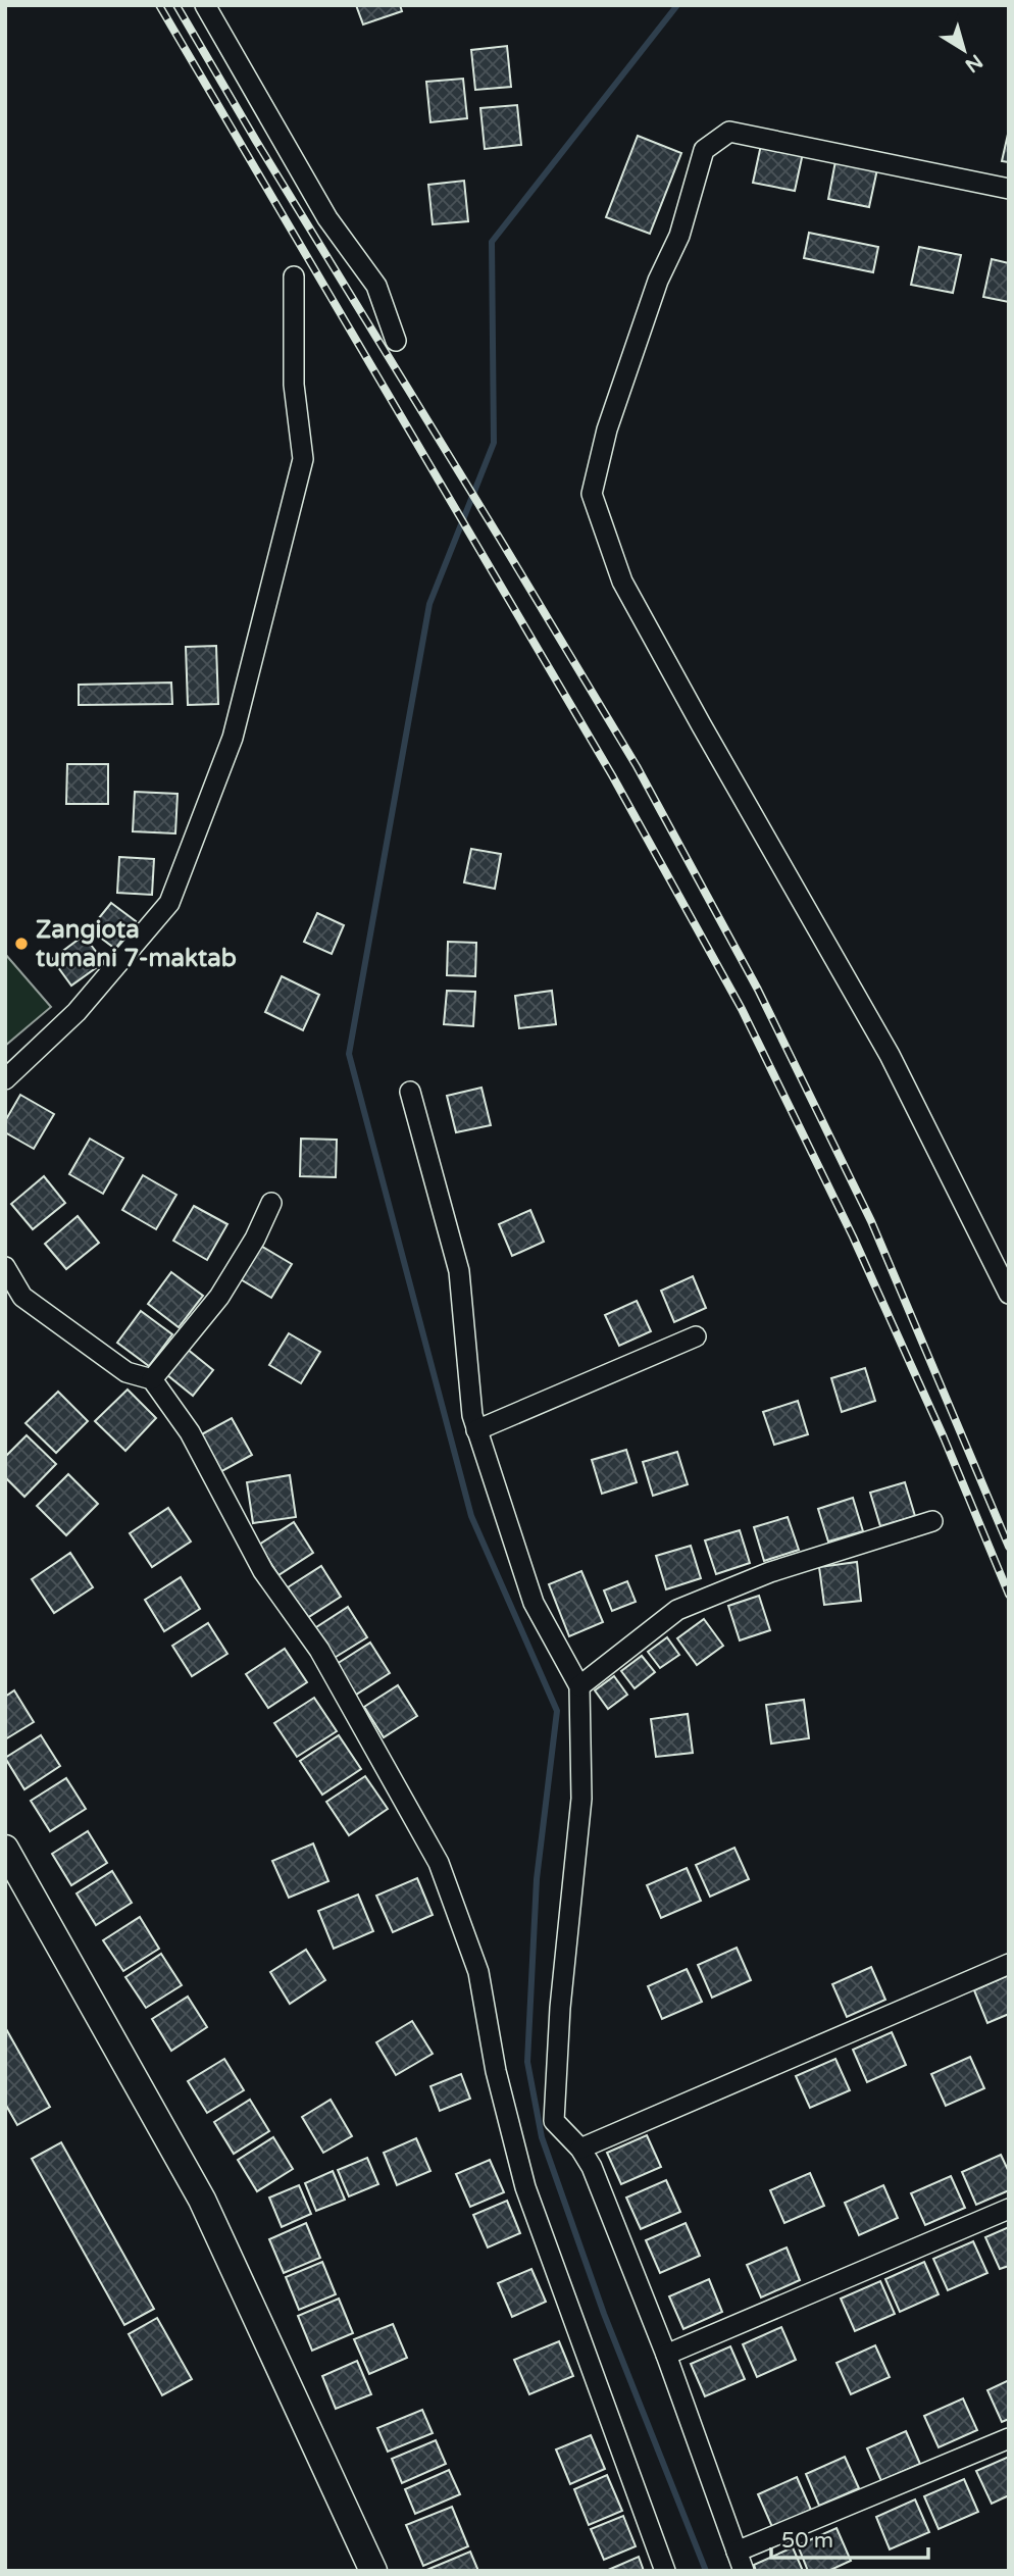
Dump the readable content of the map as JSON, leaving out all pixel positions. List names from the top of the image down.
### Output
{
  "places": ["Zangiota tumani 7-maktab"],
  "scale_bar": "50 m",
  "north": "bottom right"
}
